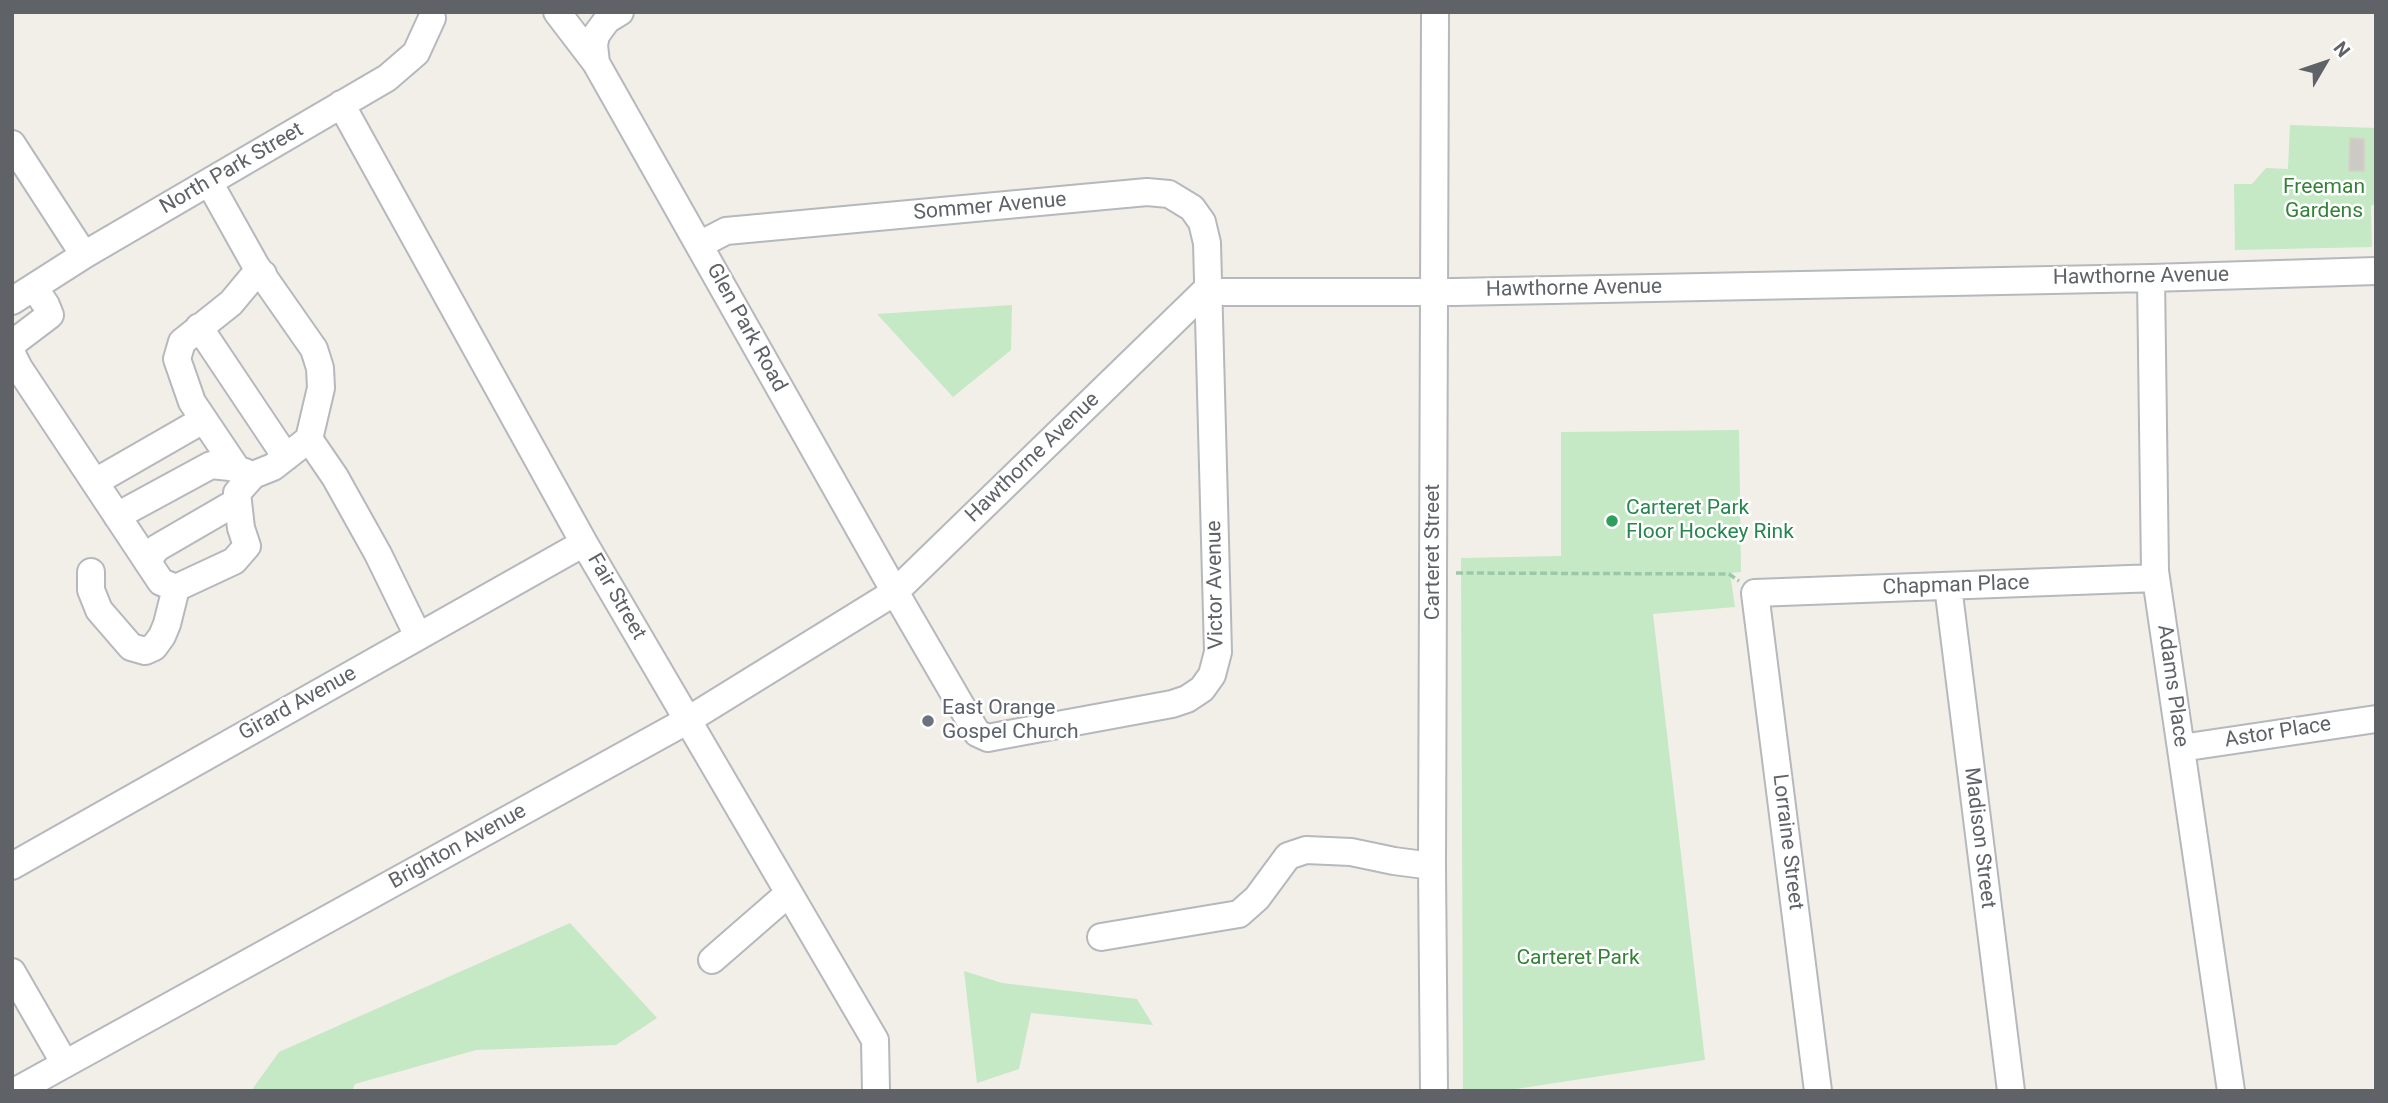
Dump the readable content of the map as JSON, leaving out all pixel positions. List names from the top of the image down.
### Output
{
  "streets": {
    "street": [
      "North Park Street",
      "Sommer Avenue",
      "Hawthorne Avenue",
      "Glen Park Road",
      "Carteret Street",
      "Victor Avenue",
      "Chapman Place",
      "Fair Street",
      "Adams Place",
      "Girard Avenue",
      "Astor Place",
      "Madison Street",
      "Lorraine Street",
      "Brighton Avenue"
    ]
  },
  "crossings": [
    ["North Park Street", "Fair Street"],
    ["Sommer Avenue", "Hawthorne Avenue"],
    ["Sommer Avenue", "Glen Park Road"],
    ["Sommer Avenue", "Victor Avenue"],
    ["Hawthorne Avenue", "Glen Park Road"],
    ["Hawthorne Avenue", "Carteret Street"],
    ["Hawthorne Avenue", "Victor Avenue"],
    ["Hawthorne Avenue", "Adams Place"],
    ["Hawthorne Avenue", "Brighton Avenue"],
    ["Glen Park Road", "Victor Avenue"],
    ["Glen Park Road", "Brighton Avenue"],
    ["Victor Avenue", "Brighton Avenue"],
    ["Chapman Place", "Adams Place"],
    ["Chapman Place", "Madison Street"],
    ["Chapman Place", "Lorraine Street"],
    ["Fair Street", "Girard Avenue"],
    ["Fair Street", "Brighton Avenue"],
    ["Adams Place", "Astor Place"]
  ],
  "parks": ["Freeman Gardens", "Carteret Park"],
  "places": ["Carteret Park Floor Hockey Rink", "East Orange Gospel Church"],
  "north": "top right"
}
